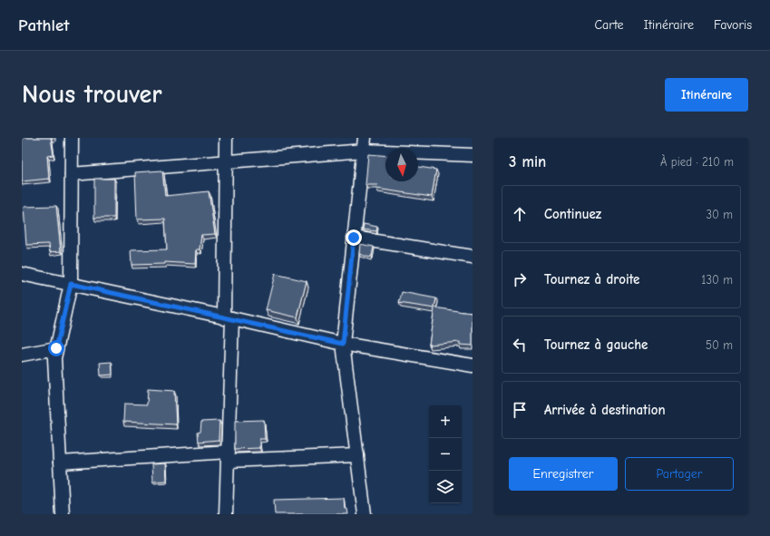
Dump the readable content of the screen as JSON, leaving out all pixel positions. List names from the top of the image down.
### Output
{
  "north": "bottom",
  "page": {
    "header": "Pathlet",
    "nav": ["Carte", "Itinéraire", "Favoris"],
    "buttons": [
      "Itinéraire",
      ["Enregistrer", "Partager"]
    ],
    "title": "Nous trouver",
    "heading": ["3 min", "À pied · 210 m"],
    "list": [
      ["Continuez", "30 m"],
      ["Tournez à droite", "130 m"],
      ["Tournez à gauche", "50 m"],
      "Arrivée à destination"
    ],
    "map_buttons": ["+", "−"]
  }
}
